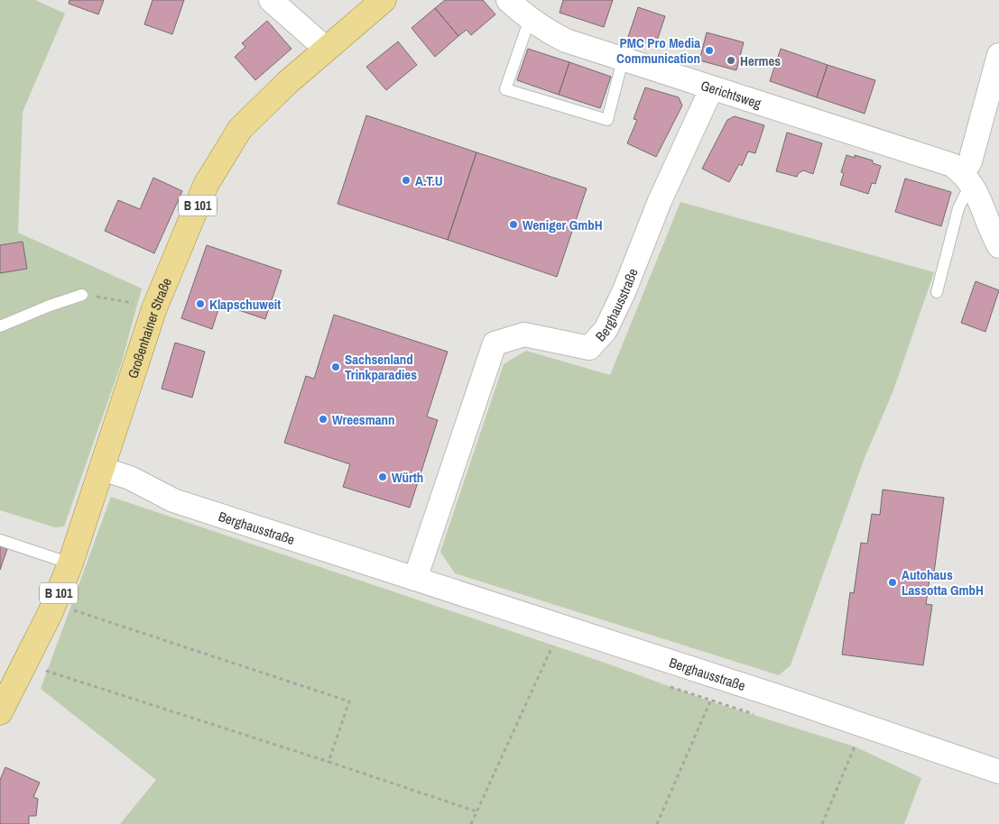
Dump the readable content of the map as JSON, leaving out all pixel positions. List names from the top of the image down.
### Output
{
  "streets": {
    "main road": ["B 101", "Großenhainer Straße"],
    "street": ["Gerichtsweg", "Berghausstraße"]
  },
  "crossings": [
    ["Gerichtsweg", "Berghausstraße"],
    ["Berghausstraße", "Großenhainer Straße"]
  ],
  "places": [
    "PMC Pro Media Communication",
    "Hermes",
    "A.T.U",
    "Weniger GmbH",
    "Klapschuweit",
    "Sachsenland Trinkparadies",
    "Wreesmann",
    "Würth",
    "Autohaus Lassotta GmbH"
  ]
}
